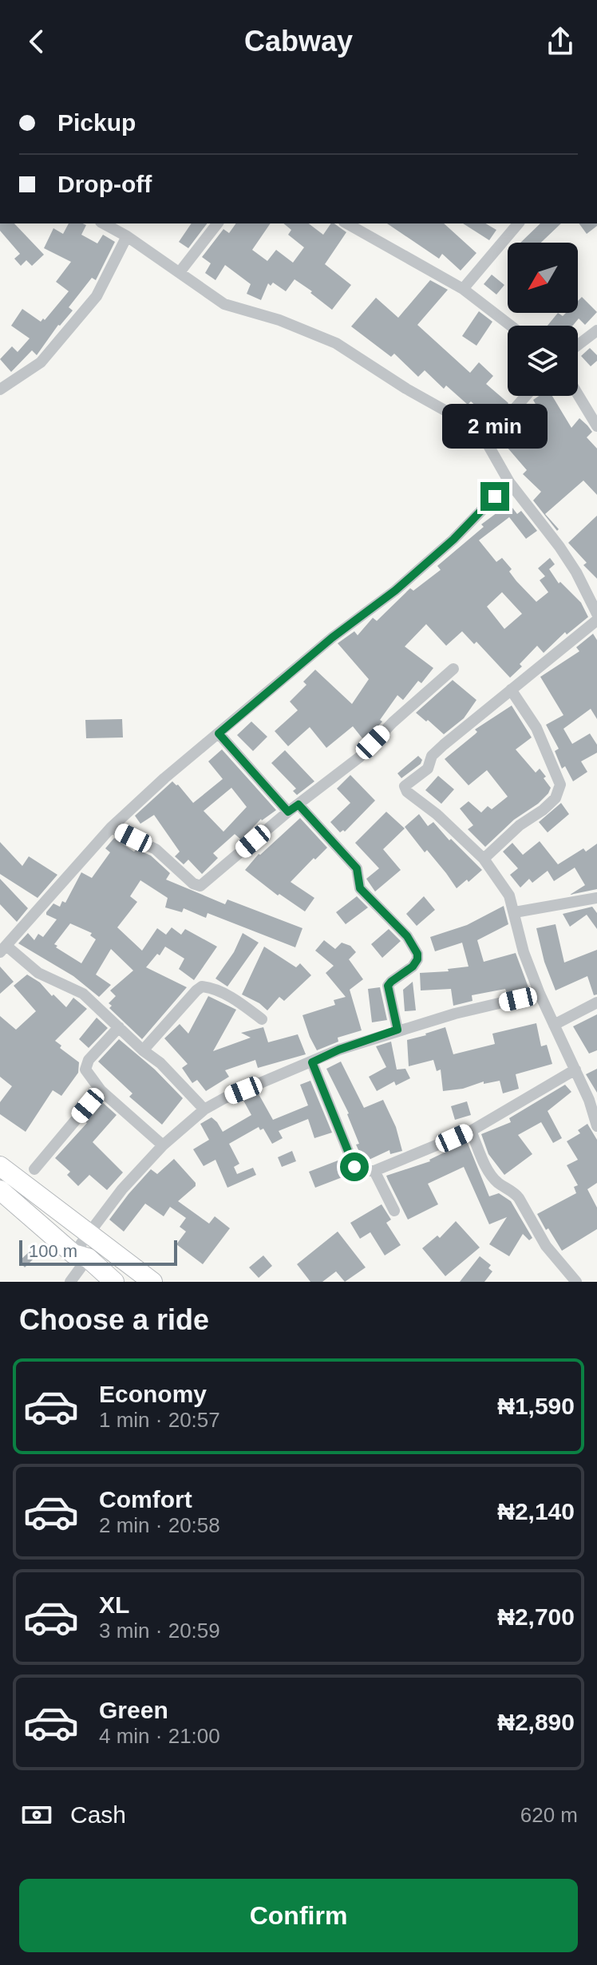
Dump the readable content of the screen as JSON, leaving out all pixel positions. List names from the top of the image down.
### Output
{
  "scale_bar": "100 m",
  "north": "bottom left",
  "page": {
    "header": "Cabway",
    "banner": ["Pickup", "Drop-off"],
    "bubble": "2 min",
    "scale": "100 m",
    "heading": "Choose a ride",
    "list": [
      {
        "name": "Economy",
        "note": "1 min · 20:57",
        "value": "₦1,590"
      },
      {
        "name": "Comfort",
        "note": "2 min · 20:58",
        "value": "₦2,140"
      },
      {
        "name": "XL",
        "note": "3 min · 20:59",
        "value": "₦2,700"
      },
      {
        "name": "Green",
        "note": "4 min · 21:00",
        "value": "₦2,890"
      }
    ],
    "pay": ["Cash", "620 m"],
    "buttons": "Confirm"
  }
}
